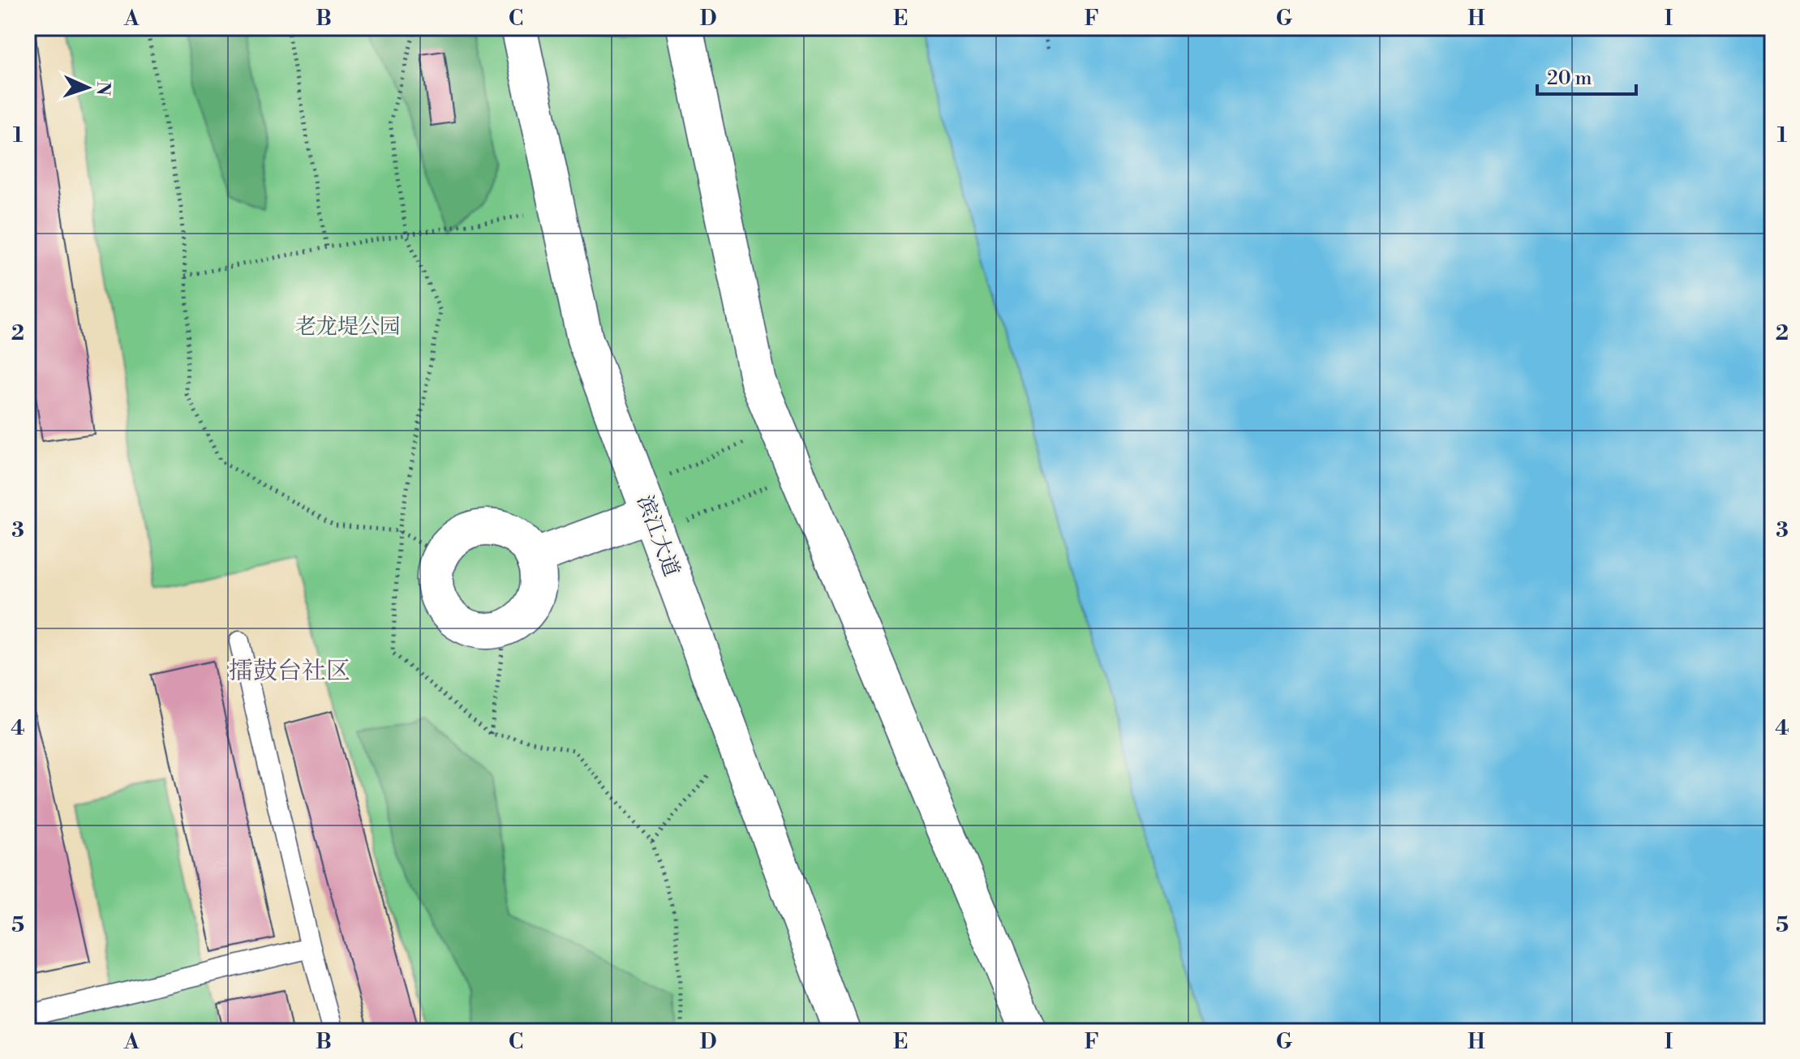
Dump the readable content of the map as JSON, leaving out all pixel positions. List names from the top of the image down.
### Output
{
  "streets": {
    "street": ["滨江大道"]
  },
  "districts": ["擂鼓台社区"],
  "parks": ["老龙堤公园"],
  "scale_bar": "20 m",
  "north": "right",
  "grid": {
    "columns": [
      "A",
      "B",
      "C",
      "D",
      "E",
      "F",
      "G",
      "H",
      "I"
    ],
    "rows": [
      "1",
      "2",
      "3",
      "4",
      "5"
    ]
  }
}
